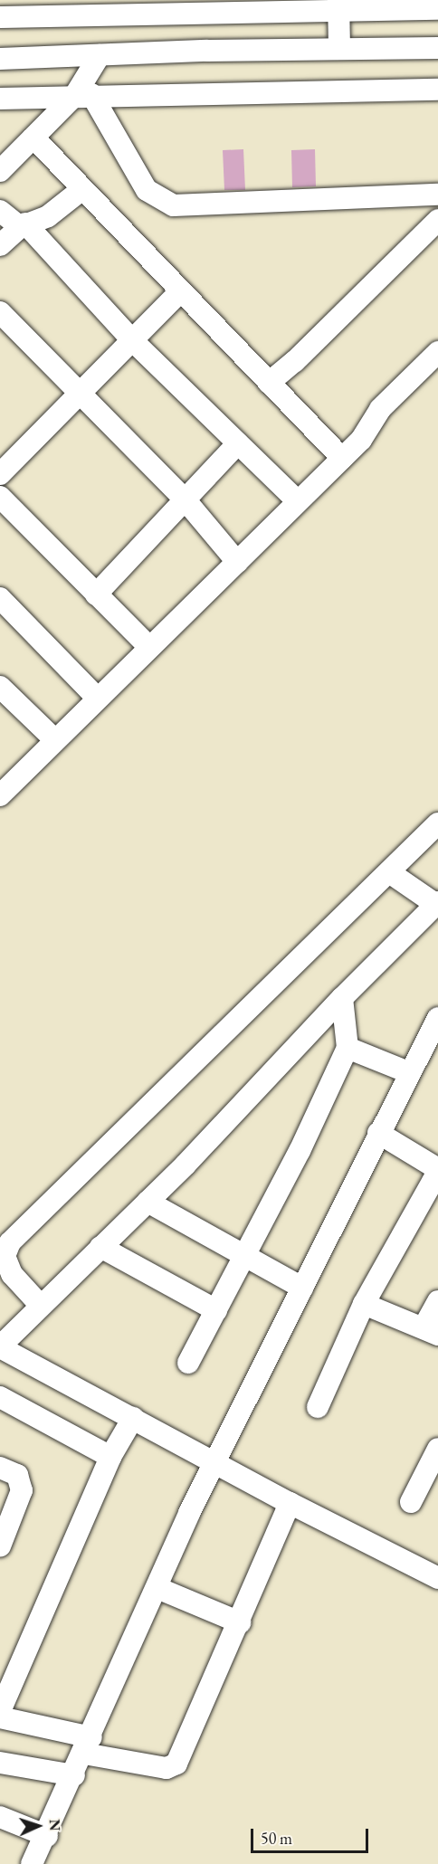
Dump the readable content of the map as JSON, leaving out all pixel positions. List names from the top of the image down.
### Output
{
  "scale_bar": "50 m",
  "north": "right"
}
